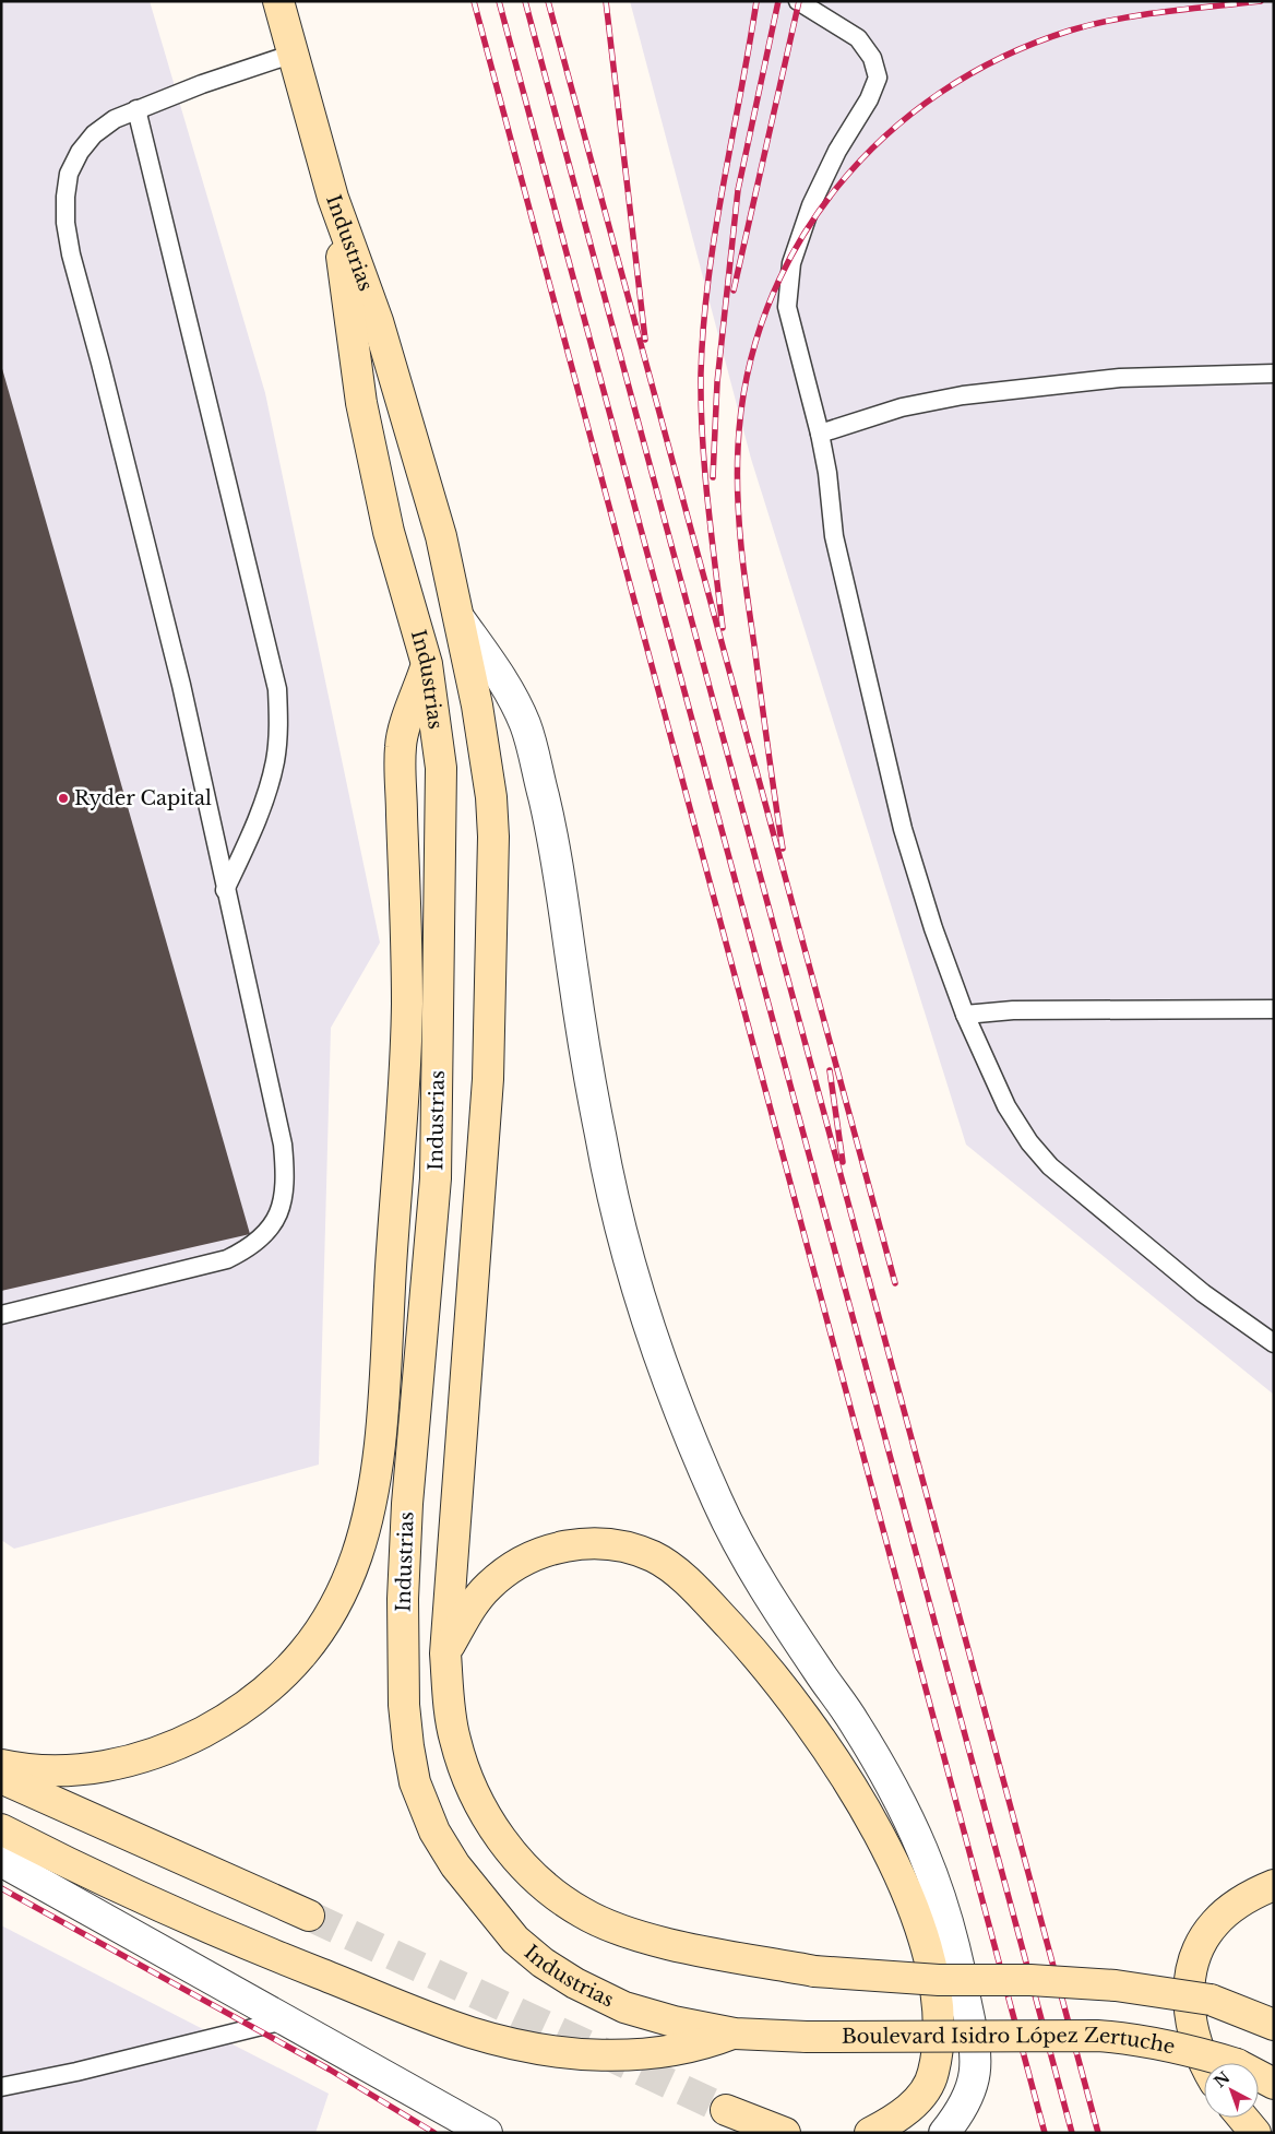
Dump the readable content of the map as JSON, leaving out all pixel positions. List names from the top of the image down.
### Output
{
  "streets": {
    "main road": ["Industrias", "Boulevard Isidro López Zertuche"]
  },
  "crossings": [
    ["Industrias", "Boulevard Isidro López Zertuche"]
  ],
  "places": ["Ryder Capital"],
  "north": "top left"
}
